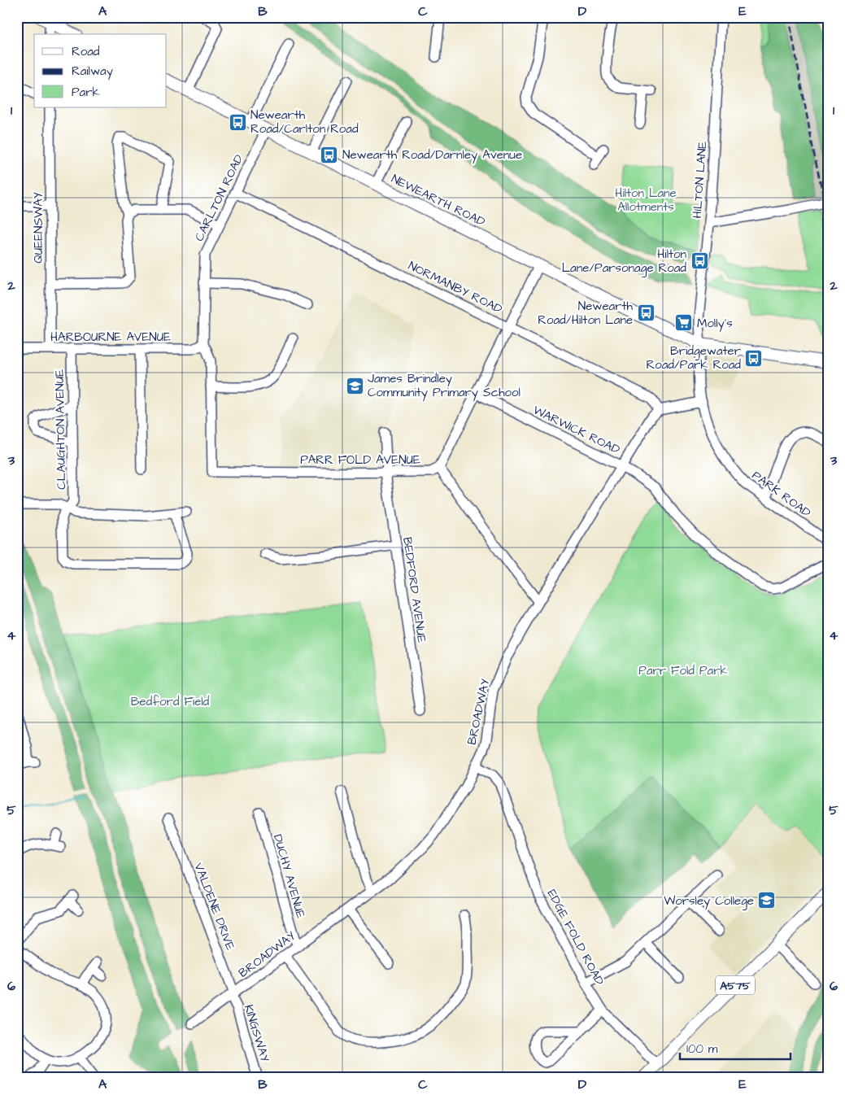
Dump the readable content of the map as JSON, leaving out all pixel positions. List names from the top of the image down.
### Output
{
  "streets": {
    "main road": ["NEWEARTH ROAD", "A575"],
    "street": [
      "HILTON LANE",
      "CARLTON ROAD",
      "QUEENSWAY",
      "NORMANBY ROAD",
      "HARBOURNE AVENUE",
      "CLAUGHTON AVENUE",
      "WARWICK ROAD",
      "PARR FOLD AVENUE",
      "PARK ROAD",
      "BEDFORD AVENUE",
      "BROADWAY",
      "DUCHY AVENUE",
      "VALDENE DRIVE",
      "EDGE FOLD ROAD",
      "KINGSWAY"
    ]
  },
  "crossings": [
    ["HILTON LANE", "NEWEARTH ROAD"],
    ["HILTON LANE", "PARK ROAD"],
    ["CARLTON ROAD", "NEWEARTH ROAD"],
    ["CARLTON ROAD", "NORMANBY ROAD"],
    ["CARLTON ROAD", "HARBOURNE AVENUE"],
    ["CARLTON ROAD", "PARR FOLD AVENUE"],
    ["NEWEARTH ROAD", "PARK ROAD"],
    ["QUEENSWAY", "HARBOURNE AVENUE"],
    ["NORMANBY ROAD", "BROADWAY"],
    ["HARBOURNE AVENUE", "CLAUGHTON AVENUE"],
    ["WARWICK ROAD", "BROADWAY"],
    ["PARR FOLD AVENUE", "BEDFORD AVENUE"],
    ["BROADWAY", "DUCHY AVENUE"],
    ["BROADWAY", "VALDENE DRIVE"],
    ["BROADWAY", "EDGE FOLD ROAD"],
    ["BROADWAY", "KINGSWAY"],
    ["VALDENE DRIVE", "KINGSWAY"],
    ["EDGE FOLD ROAD", "A575"]
  ],
  "parks": ["Hilton Lane Allotments", "Parr Fold Park", "Bedford Field"],
  "places": {
    "bus stop": [
      "Newearth Road/Carlton Road",
      "Newearth Road/Darnley Avenue",
      "Hilton Lane/Parsonage Road",
      "Newearth Road/Hilton Lane",
      "Bridgewater Road/Park Road"
    ],
    "supermarket": ["Molly's"],
    "school or university": ["James Brindley Community Primary School", "Worsley College"]
  },
  "legend": ["Road", "Railway", "Park"],
  "scale_bar": "100 m",
  "grid": {
    "columns": [
      "A",
      "B",
      "C",
      "D",
      "E"
    ],
    "rows": [
      "1",
      "2",
      "3",
      "4",
      "5",
      "6"
    ]
  }
}
